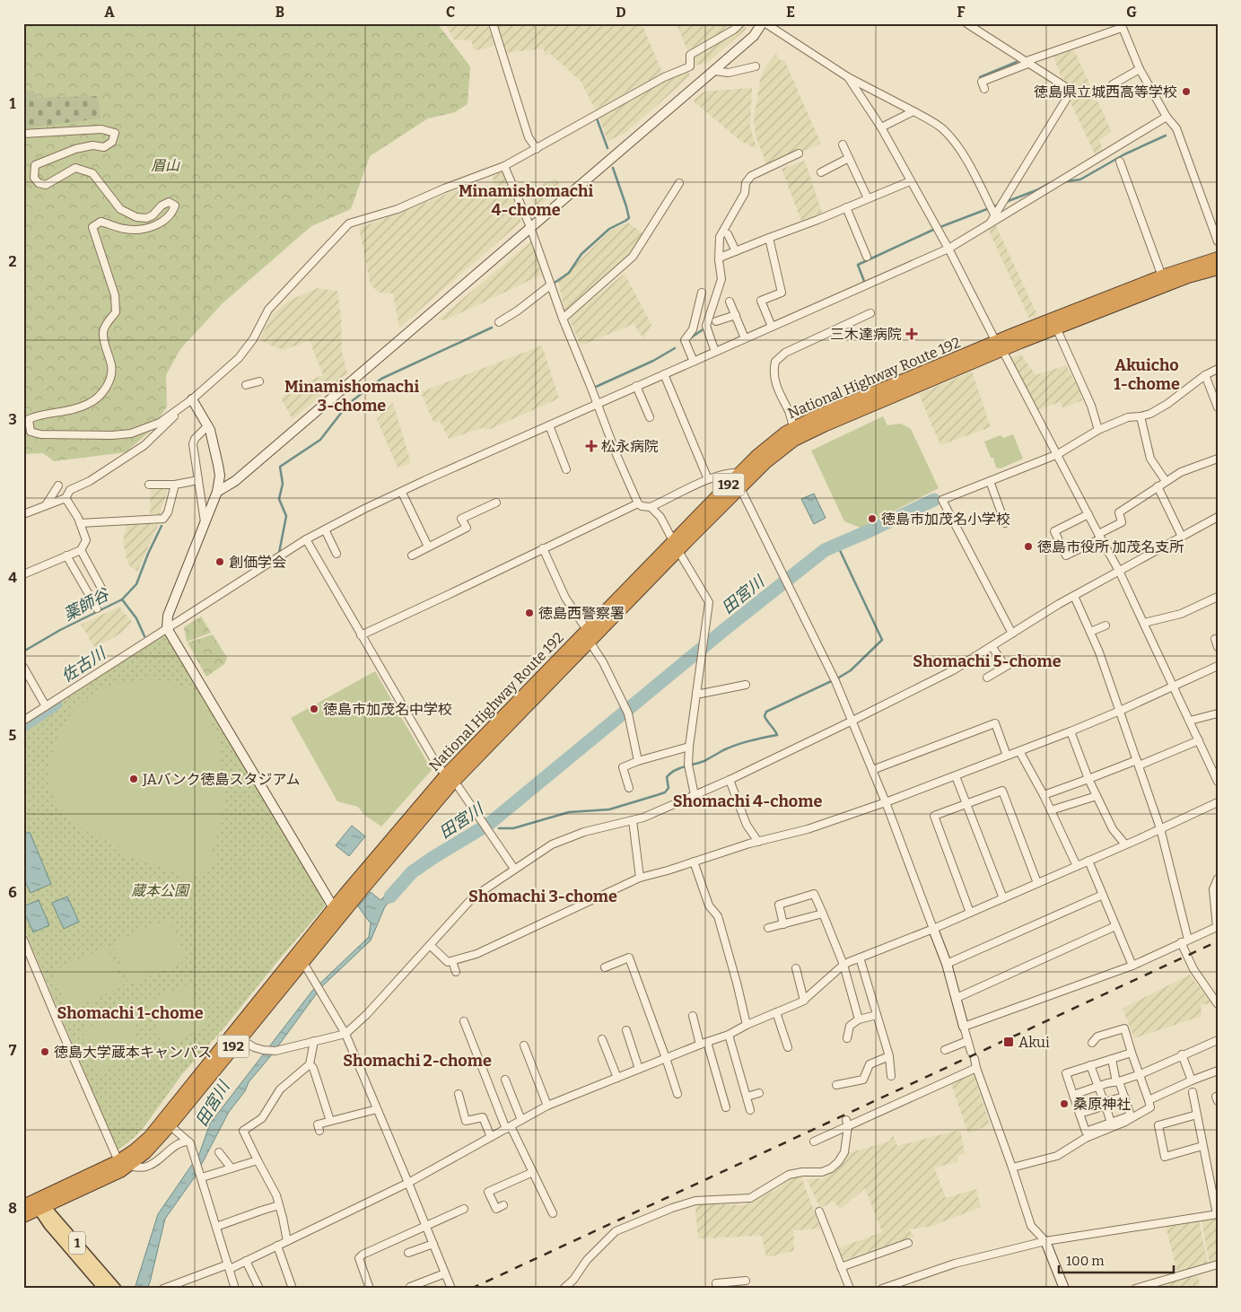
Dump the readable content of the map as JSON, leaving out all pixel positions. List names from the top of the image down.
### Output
{
  "streets": {
    "highway": ["National Highway Route 192", "192"],
    "main road": ["1"]
  },
  "crossings": [
    ["National Highway Route 192", "1"]
  ],
  "districts": [
    "Minamishomachi 4-chome",
    "Akuicho 1-chome",
    "Minamishomachi 3-chome",
    "Shomachi 5-chome",
    "Shomachi 4-chome",
    "Shomachi 3-chome",
    "Shomachi 1-chome",
    "Shomachi 2-chome"
  ],
  "water": ["田宮川", "薬師谷", "佐古川"],
  "parks": ["眉山", "蔵本公園"],
  "places": {
    "other": [
      "徳島県立城西高等学校",
      "徳島市加茂名小学校",
      "徳島市役所 加茂名支所",
      "創価学会",
      "徳島西警察署",
      "徳島市加茂名中学校",
      "JAバンク徳島スタジアム",
      "徳島大学蔵本キャンパス",
      "桑原神社"
    ],
    "health": ["三木達病院", "松永病院"],
    "transit": ["Akui"]
  },
  "scale_bar": "100 m",
  "grid": {
    "columns": [
      "A",
      "B",
      "C",
      "D",
      "E",
      "F",
      "G"
    ],
    "rows": [
      "1",
      "2",
      "3",
      "4",
      "5",
      "6",
      "7",
      "8"
    ]
  }
}
